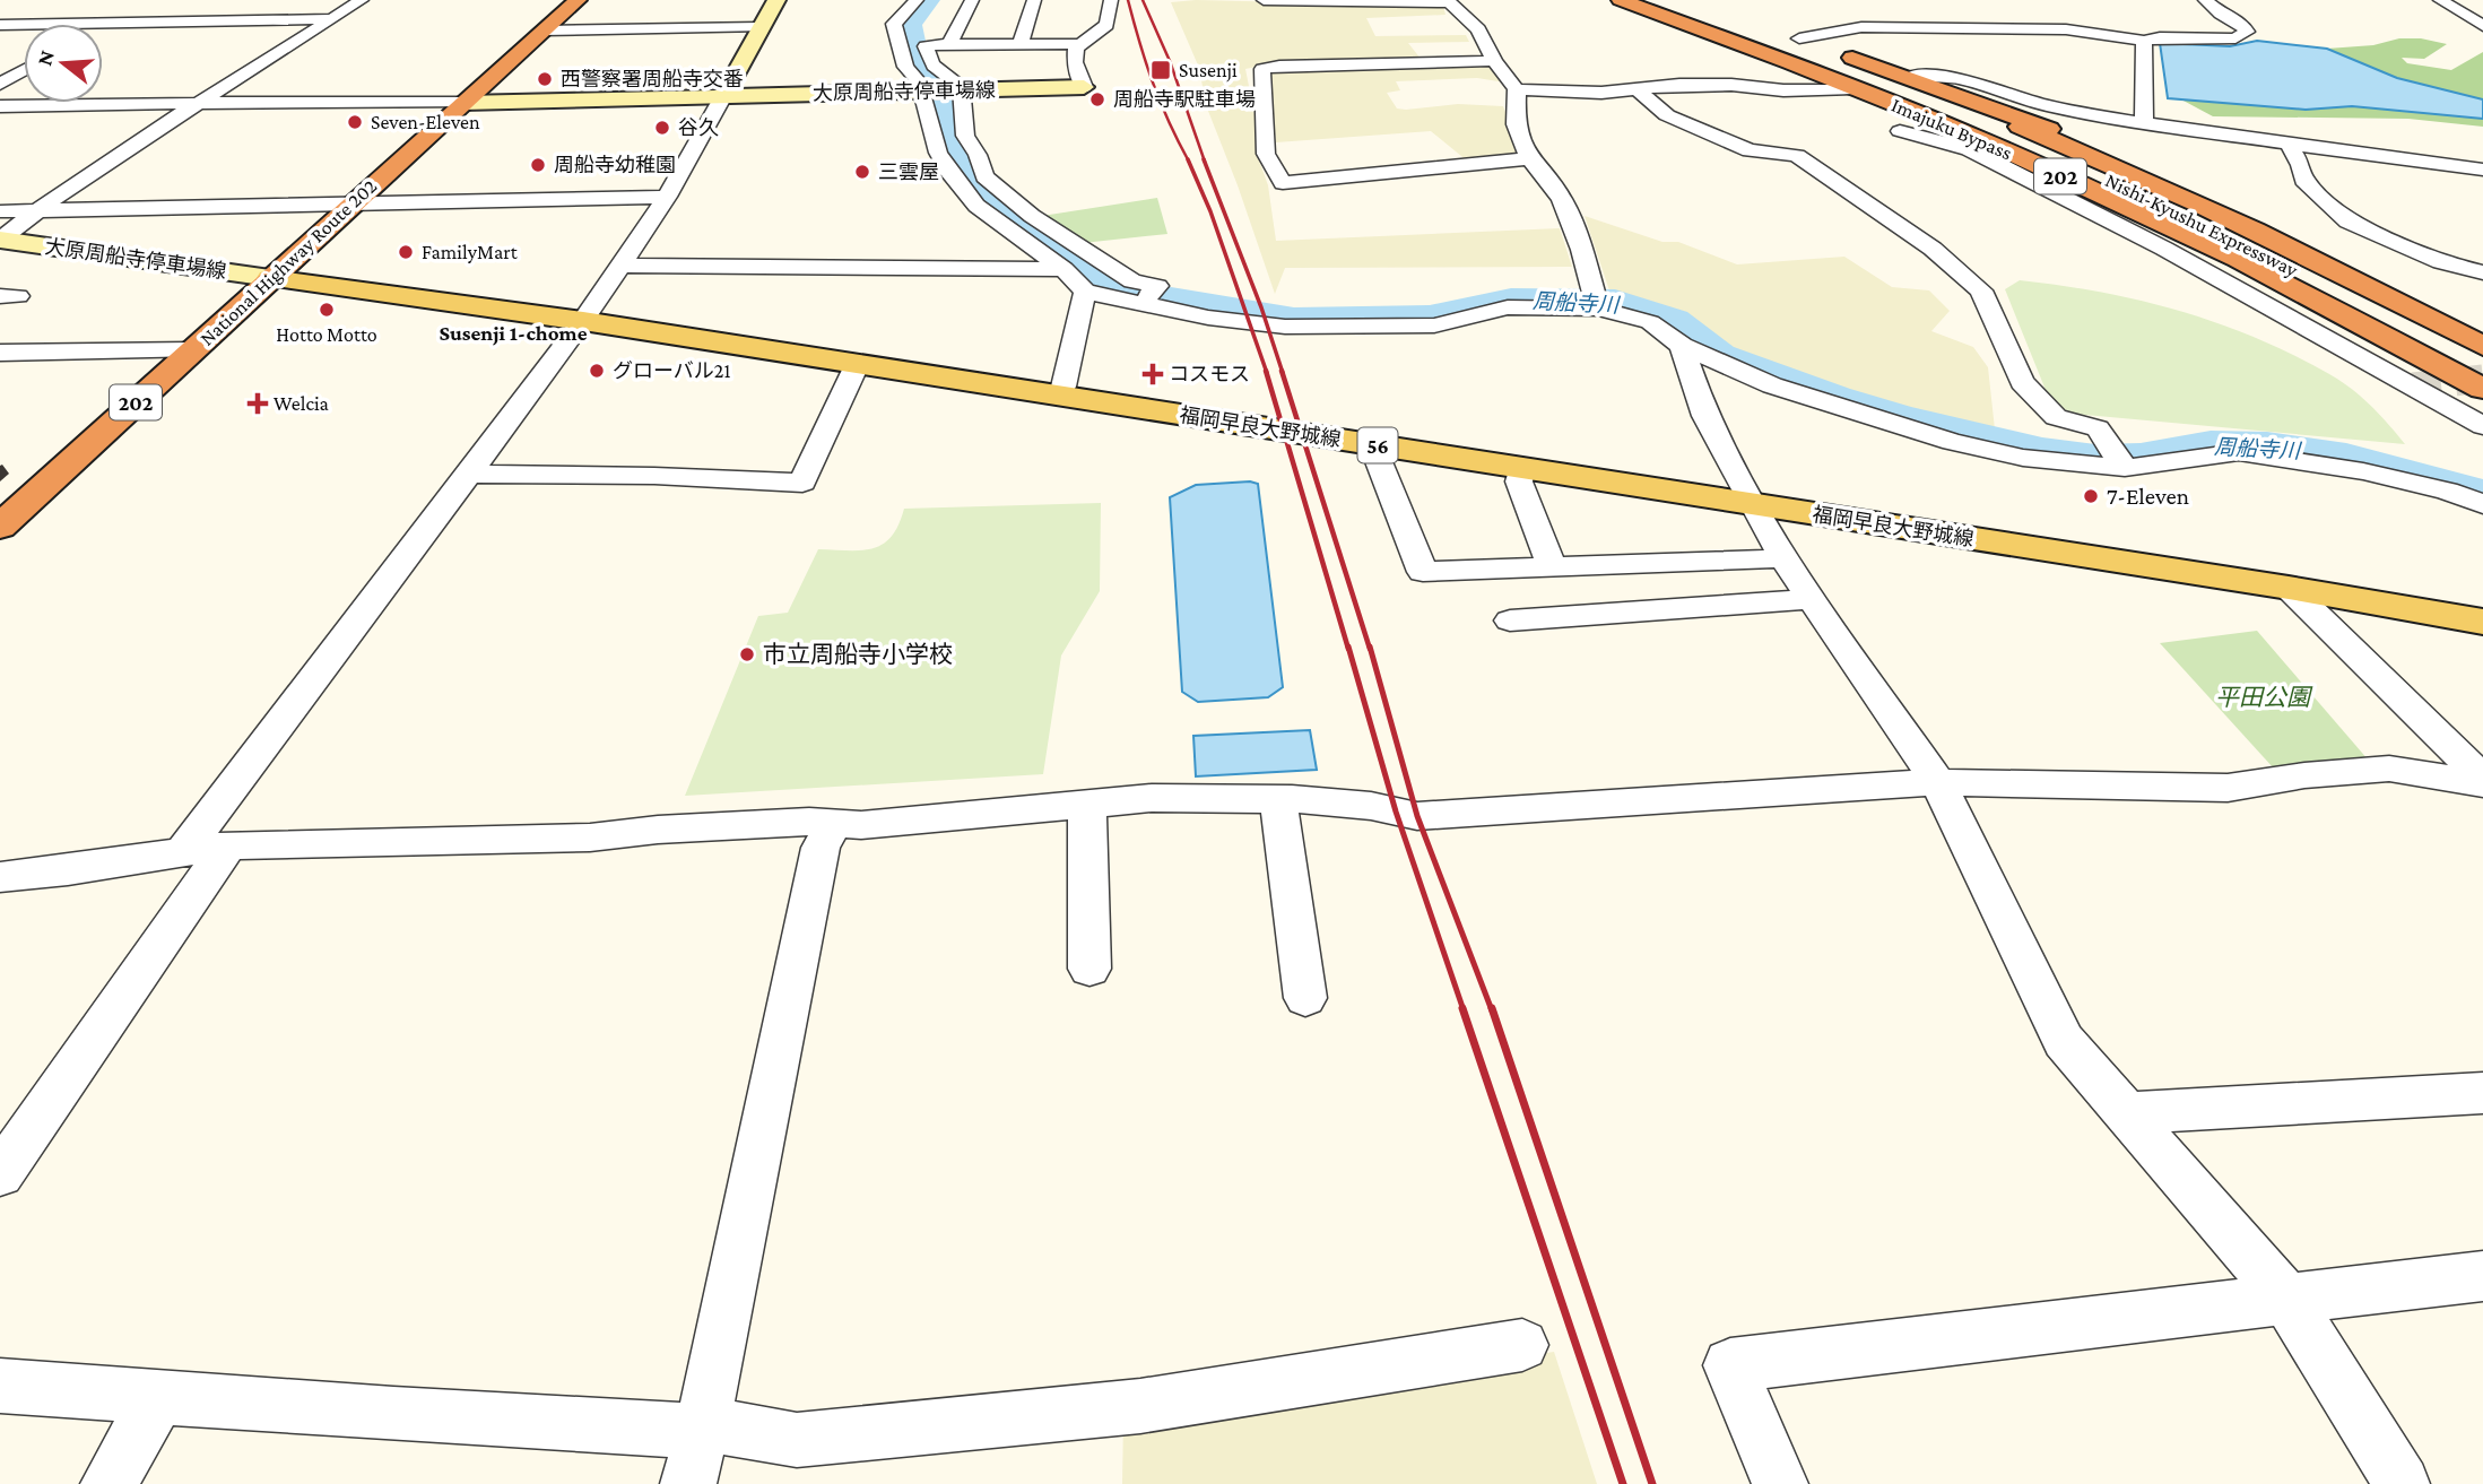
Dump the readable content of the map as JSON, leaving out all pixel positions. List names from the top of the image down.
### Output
{
  "streets": {
    "highway": [
      "Imajuku Bypass",
      "202",
      "Nishi-Kyushu Expressway",
      "National Highway Route 202"
    ],
    "main road": ["大原周船寺停車場線", "福岡早良大野城線", "56"]
  },
  "crossings": [
    ["大原周船寺停車場線", "National Highway Route 202"],
    ["大原周船寺停車場線", "福岡早良大野城線"],
    ["National Highway Route 202", "福岡早良大野城線"]
  ],
  "districts": ["Susenji 1-chome"],
  "water": ["周船寺川"],
  "parks": ["平田公園"],
  "places": {
    "transit": ["Susenji"],
    "other": [
      "西警察署周船寺交番",
      "周船寺駅駐車場",
      "Seven-Eleven",
      "谷久",
      "周船寺幼稚園",
      "三雲屋",
      "FamilyMart",
      "Hotto Motto",
      "グローバル21",
      "7-Eleven",
      "市立周船寺小学校"
    ],
    "health": ["コスモス", "Welcia"]
  },
  "north": "left"
}
